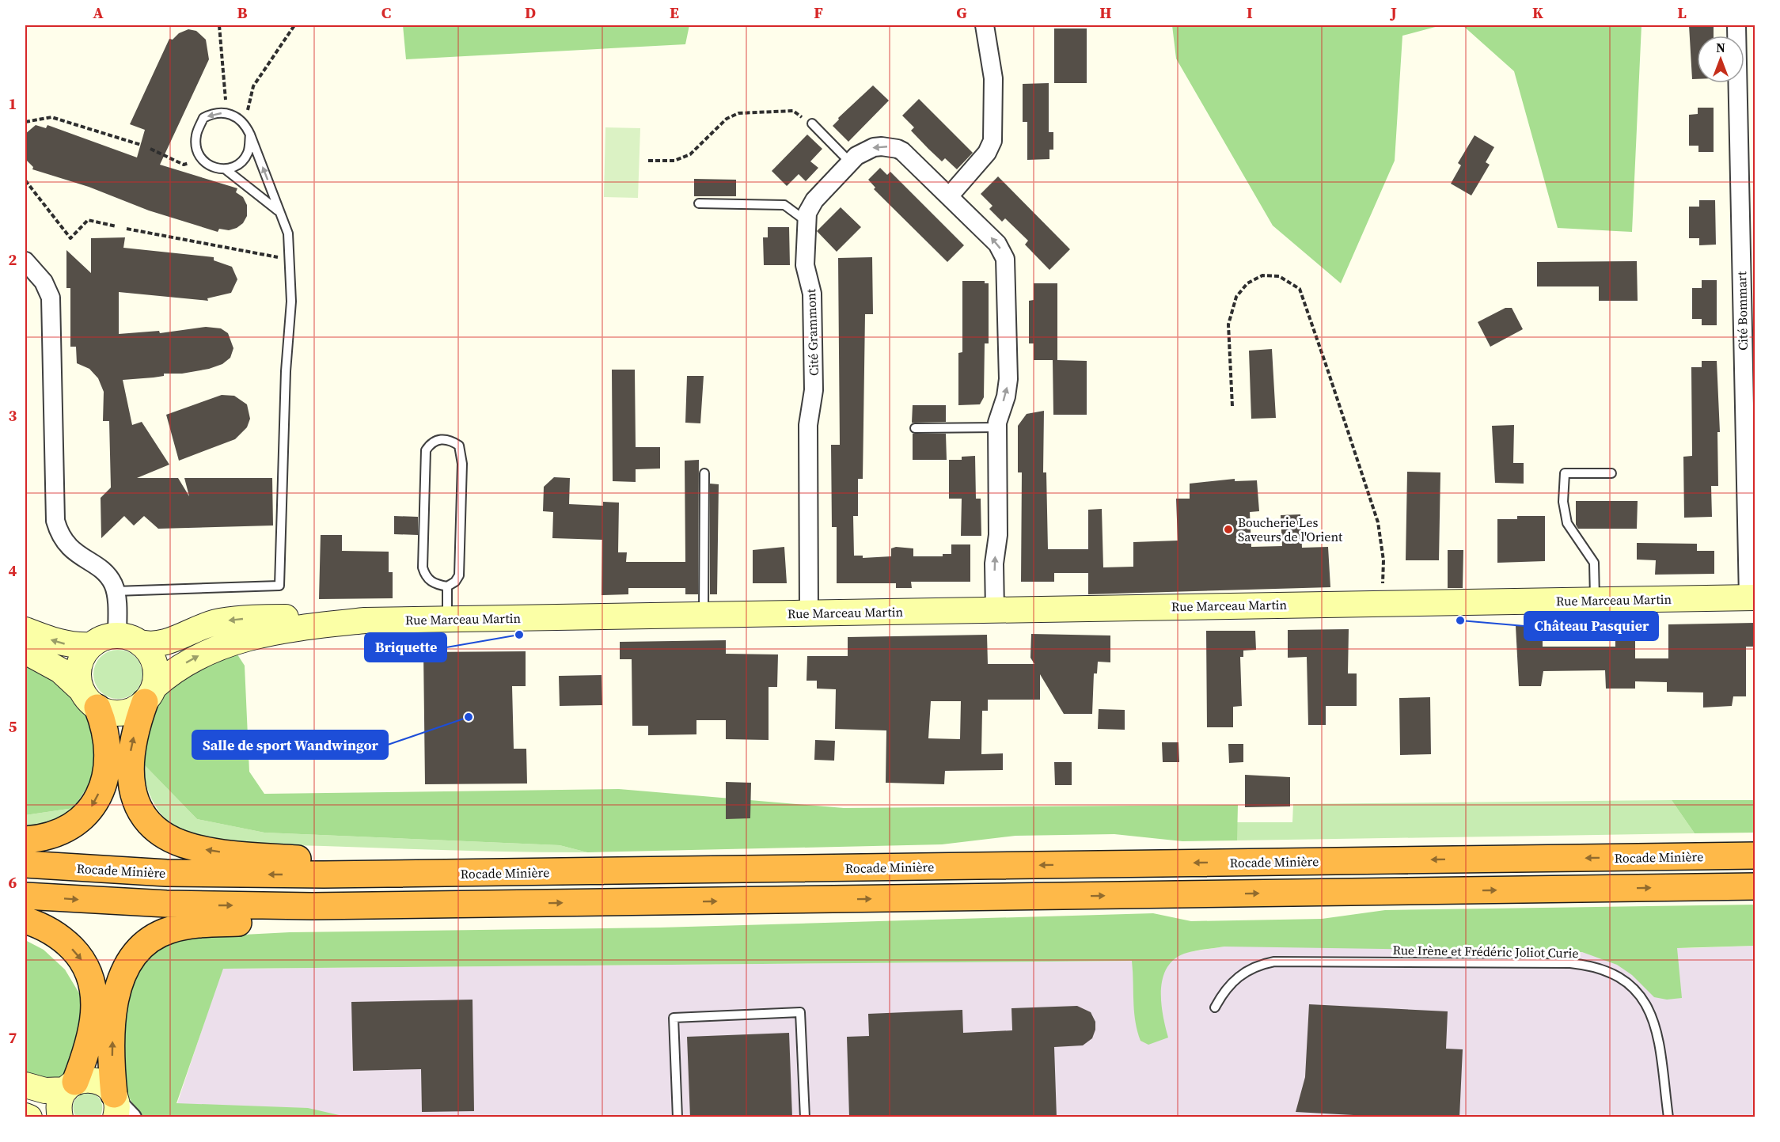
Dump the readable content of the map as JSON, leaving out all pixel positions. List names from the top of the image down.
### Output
{
  "streets": {
    "highway": ["Rocade Minière"],
    "street": ["Cité Bommart", "Cité Grammont", "Rue Marceau Martin"],
    "lane": ["Rue Irène et Frédéric Joliot Curie"]
  },
  "crossings": [
    ["Cité Bommart", "Rue Marceau Martin"],
    ["Cité Grammont", "Rue Marceau Martin"]
  ],
  "one_way": ["Cité Grammont"],
  "places": [
    "Boucherie Les Saveurs de l'Orient",
    "Château Pasquier",
    "Briquette",
    "Salle de sport Wandwingor"
  ],
  "north": "top",
  "grid": {
    "columns": [
      "A",
      "B",
      "C",
      "D",
      "E",
      "F",
      "G",
      "H",
      "I",
      "J",
      "K",
      "L"
    ],
    "rows": [
      "1",
      "2",
      "3",
      "4",
      "5",
      "6",
      "7"
    ]
  }
}
